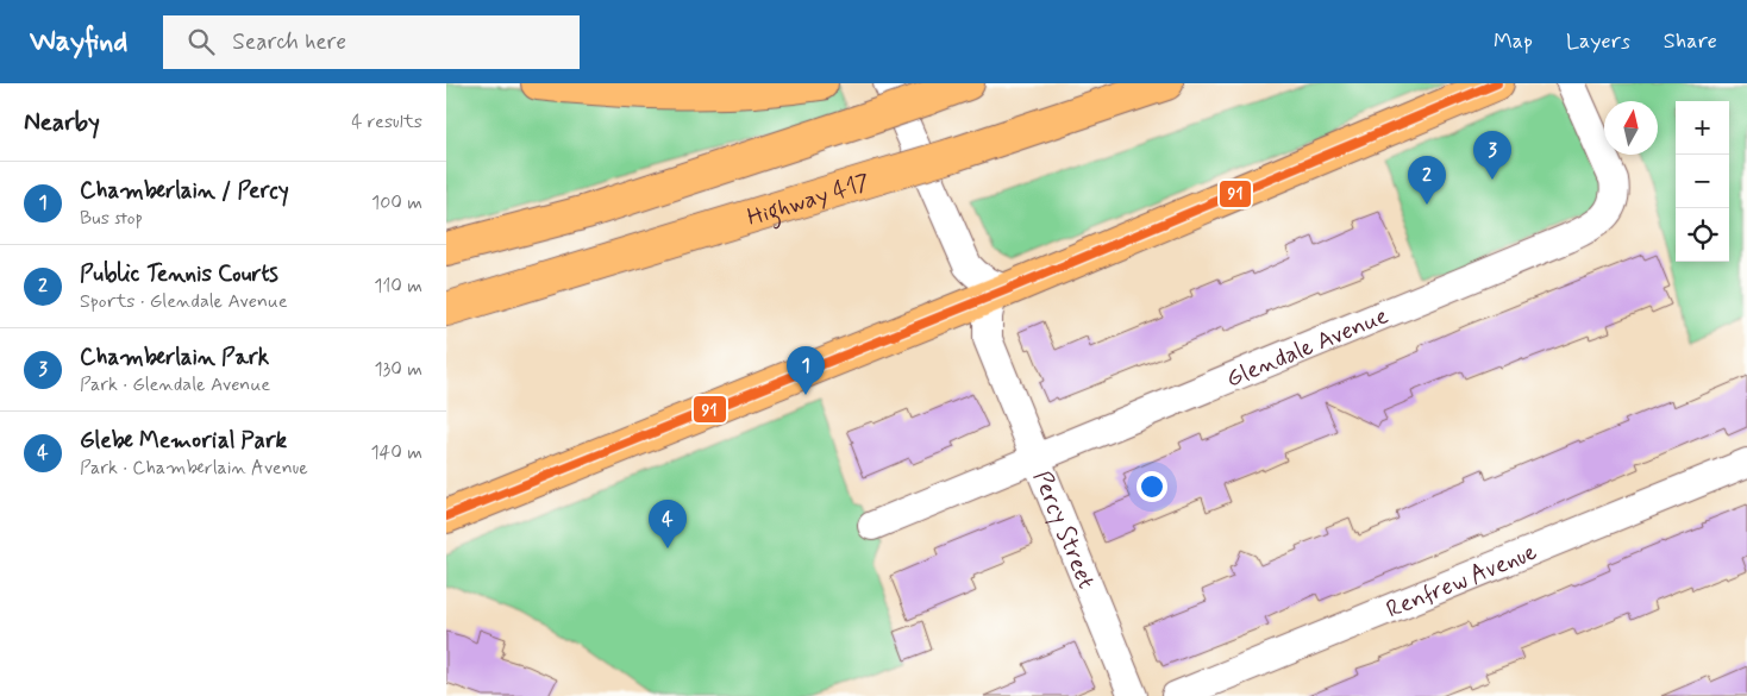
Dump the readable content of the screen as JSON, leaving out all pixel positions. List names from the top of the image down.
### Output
{
  "streets": {
    "main road": ["Highway 417"],
    "street": ["Glendale Avenue", "Percy Street", "Renfrew Avenue"]
  },
  "crossings": [
    ["Glendale Avenue", "Percy Street"]
  ],
  "lines": ["transit line 91"],
  "north": "top",
  "page": {
    "header": "Wayfind",
    "search": "Search here",
    "nav": ["Map", "Layers", "Share"],
    "heading": ["Nearby", "4 results"],
    "map_buttons": ["+", "−"],
    "pins": [
      "3",
      "2",
      "1",
      "4"
    ],
    "list": [
      {
        "mark": "1",
        "name": "Chamberlain / Percy",
        "note": "Bus stop",
        "value": "100 m"
      },
      {
        "mark": "2",
        "name": "Public Tennis Courts",
        "note": "Sports · Glendale Avenue",
        "value": "110 m"
      },
      {
        "mark": "3",
        "name": "Chamberlain Park",
        "note": "Park · Glendale Avenue",
        "value": "130 m"
      },
      {
        "mark": "4",
        "name": "Glebe Memorial Park",
        "note": "Park · Chamberlain Avenue",
        "value": "140 m"
      }
    ]
  }
}
